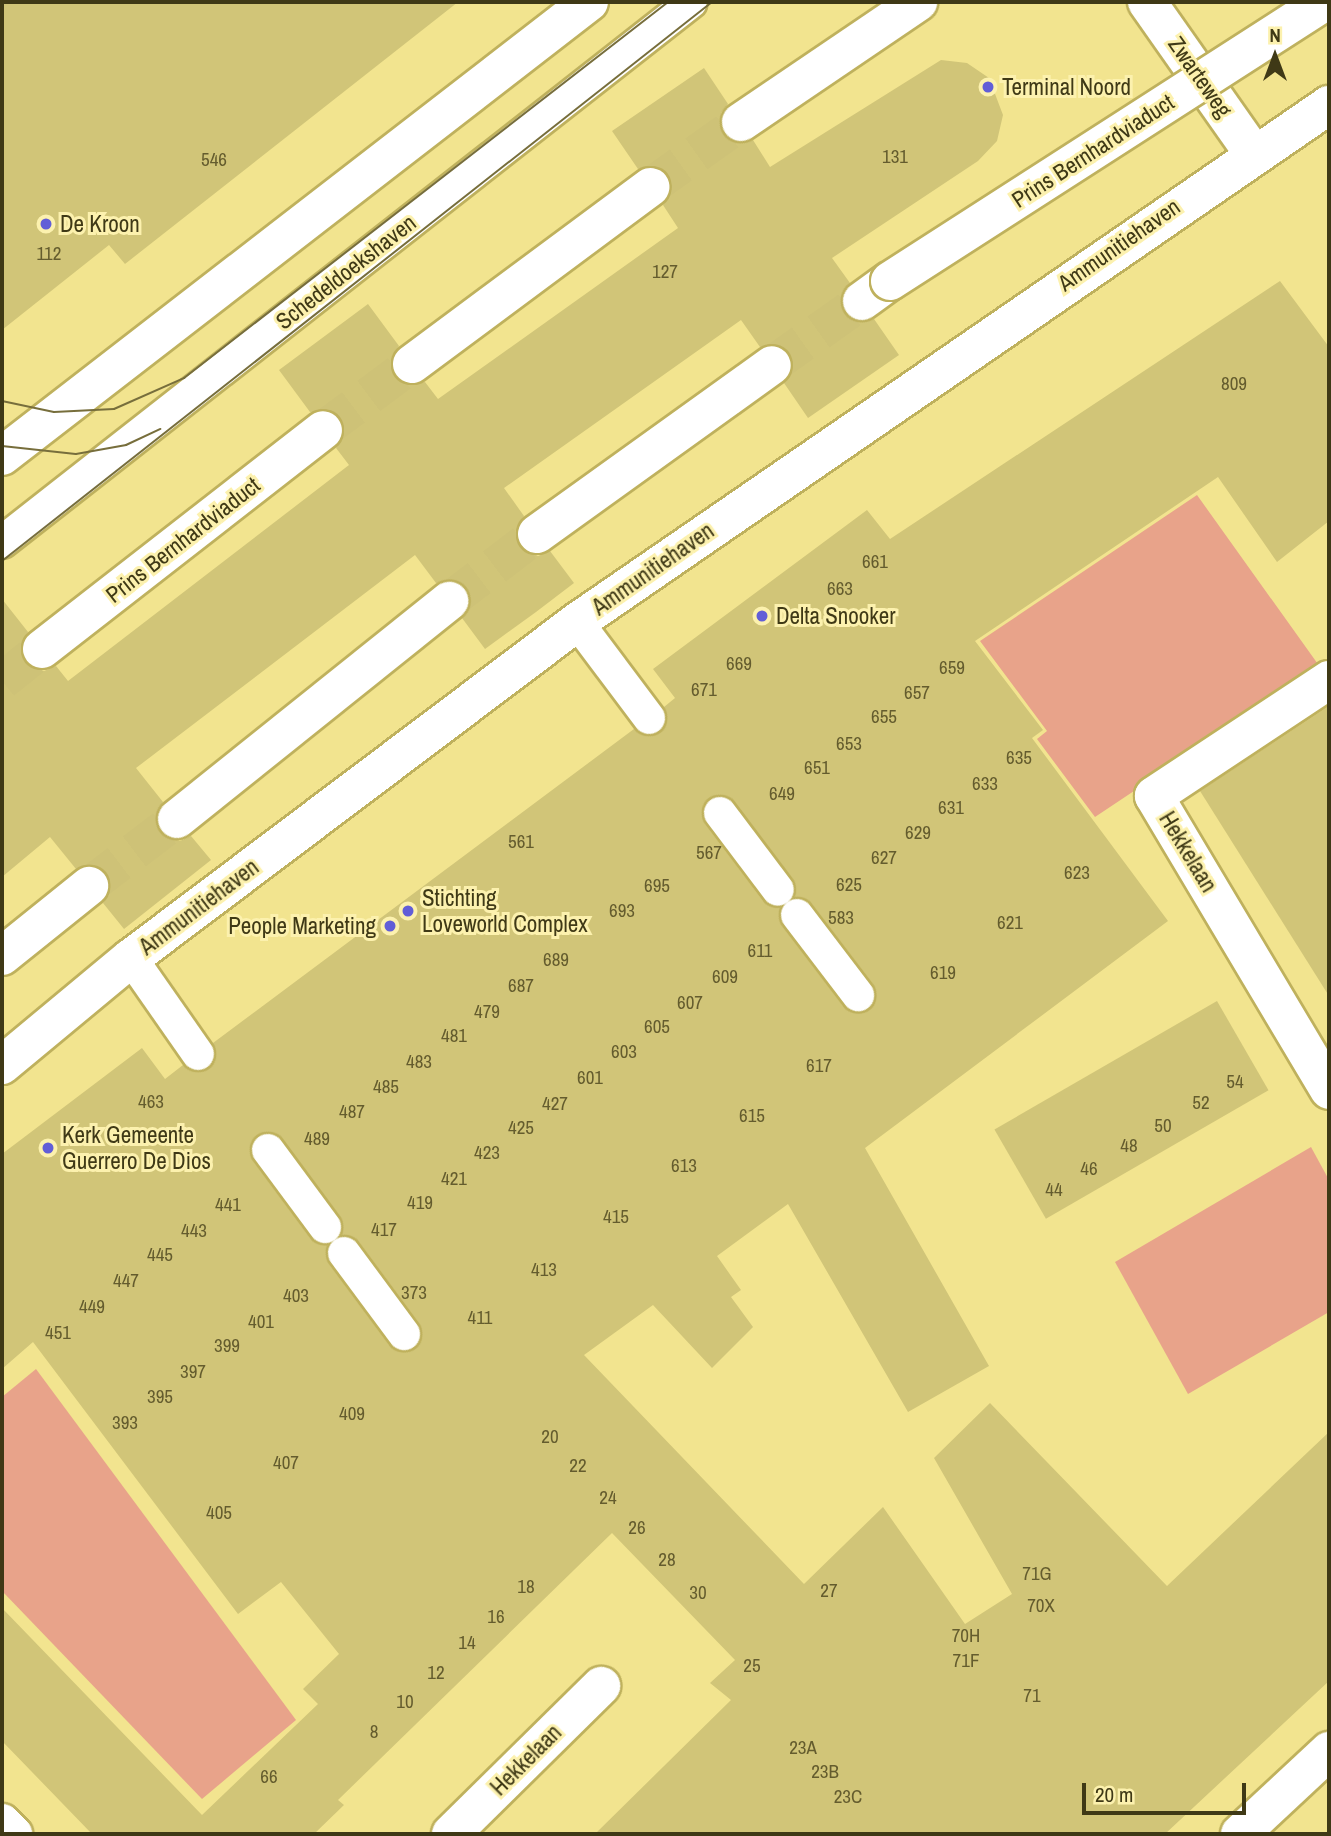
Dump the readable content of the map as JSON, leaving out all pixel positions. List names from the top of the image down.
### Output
{
  "streets": {
    "street": [
      "Zwarteweg",
      "Prins Bernhardviaduct",
      "Ammunitiehaven",
      "Hekkelaan"
    ],
    "lane": ["Schedeldoekshaven"]
  },
  "crossings": [
    ["Zwarteweg", "Ammunitiehaven"]
  ],
  "places": [
    "Terminal Noord",
    "De Kroon",
    "Delta Snooker",
    "Stichting Loveworld Complex",
    "People Marketing",
    "Kerk Gemeente Guerrero De Dios"
  ],
  "house_numbers": [
    "131",
    "546",
    "112",
    "127",
    "809",
    "661",
    "663",
    "669",
    "659",
    "671",
    "657",
    "655",
    "653",
    "635",
    "651",
    "633",
    "649",
    "631",
    "629",
    "561",
    "567",
    "627",
    "623",
    "625",
    "695",
    "693",
    "583",
    "621",
    "611",
    "689",
    "619",
    "609",
    "687",
    "607",
    "479",
    "605",
    "481",
    "603",
    "483",
    "617",
    "601",
    "54",
    "485",
    "463",
    "52",
    "427",
    "487",
    "615",
    "50",
    "425",
    "489",
    "48",
    "423",
    "613",
    "46",
    "421",
    "44",
    "419",
    "441",
    "415",
    "417",
    "443",
    "445",
    "413",
    "447",
    "373",
    "403",
    "449",
    "411",
    "401",
    "451",
    "399",
    "397",
    "395",
    "409",
    "393",
    "20",
    "407",
    "22",
    "24",
    "405",
    "26",
    "28",
    "71G",
    "18",
    "27",
    "30",
    "70X",
    "16",
    "70H",
    "14",
    "71F",
    "25",
    "12",
    "71",
    "10",
    "8",
    "23A",
    "23B",
    "66",
    "23C"
  ],
  "scale_bar": "20 m",
  "north": "top"
}
